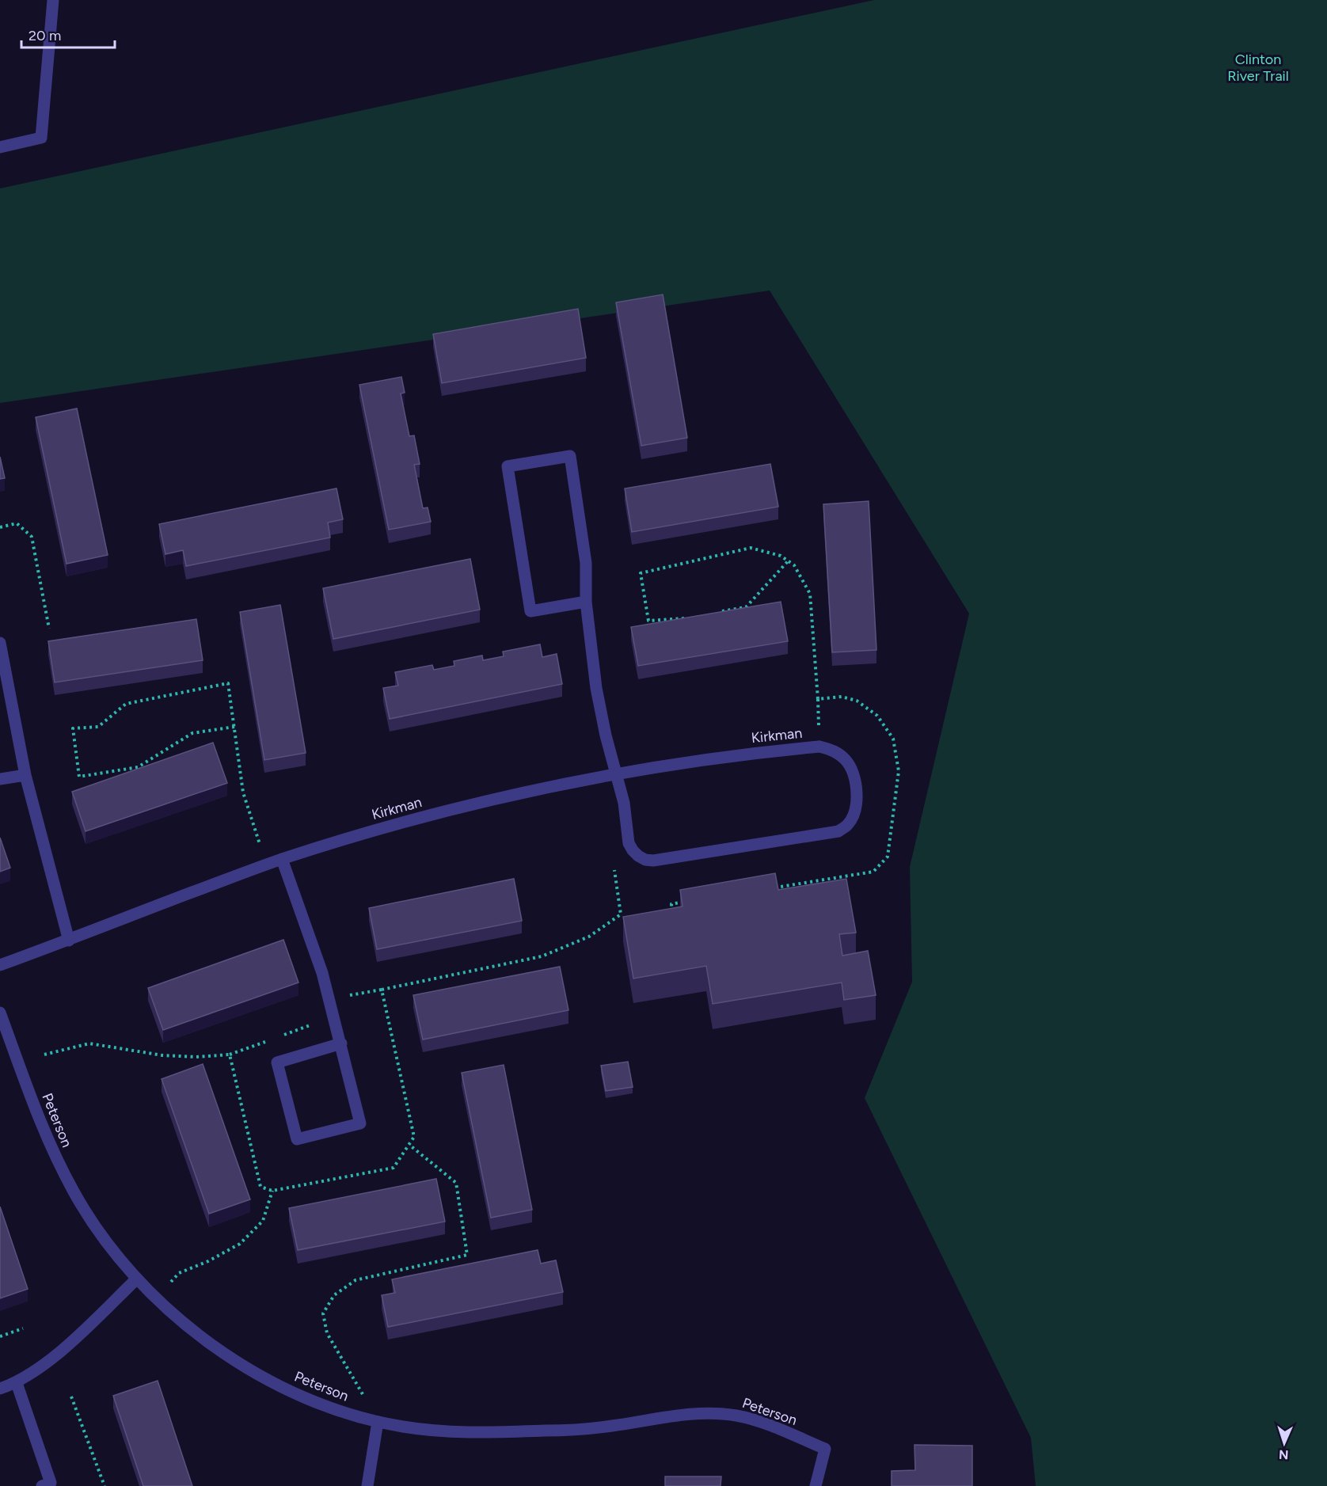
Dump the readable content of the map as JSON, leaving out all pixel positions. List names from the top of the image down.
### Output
{
  "streets": {
    "street": ["Kirkman", "Peterson"]
  },
  "parks": ["Clinton River Trail"],
  "scale_bar": "20 m",
  "north": "bottom"
}
